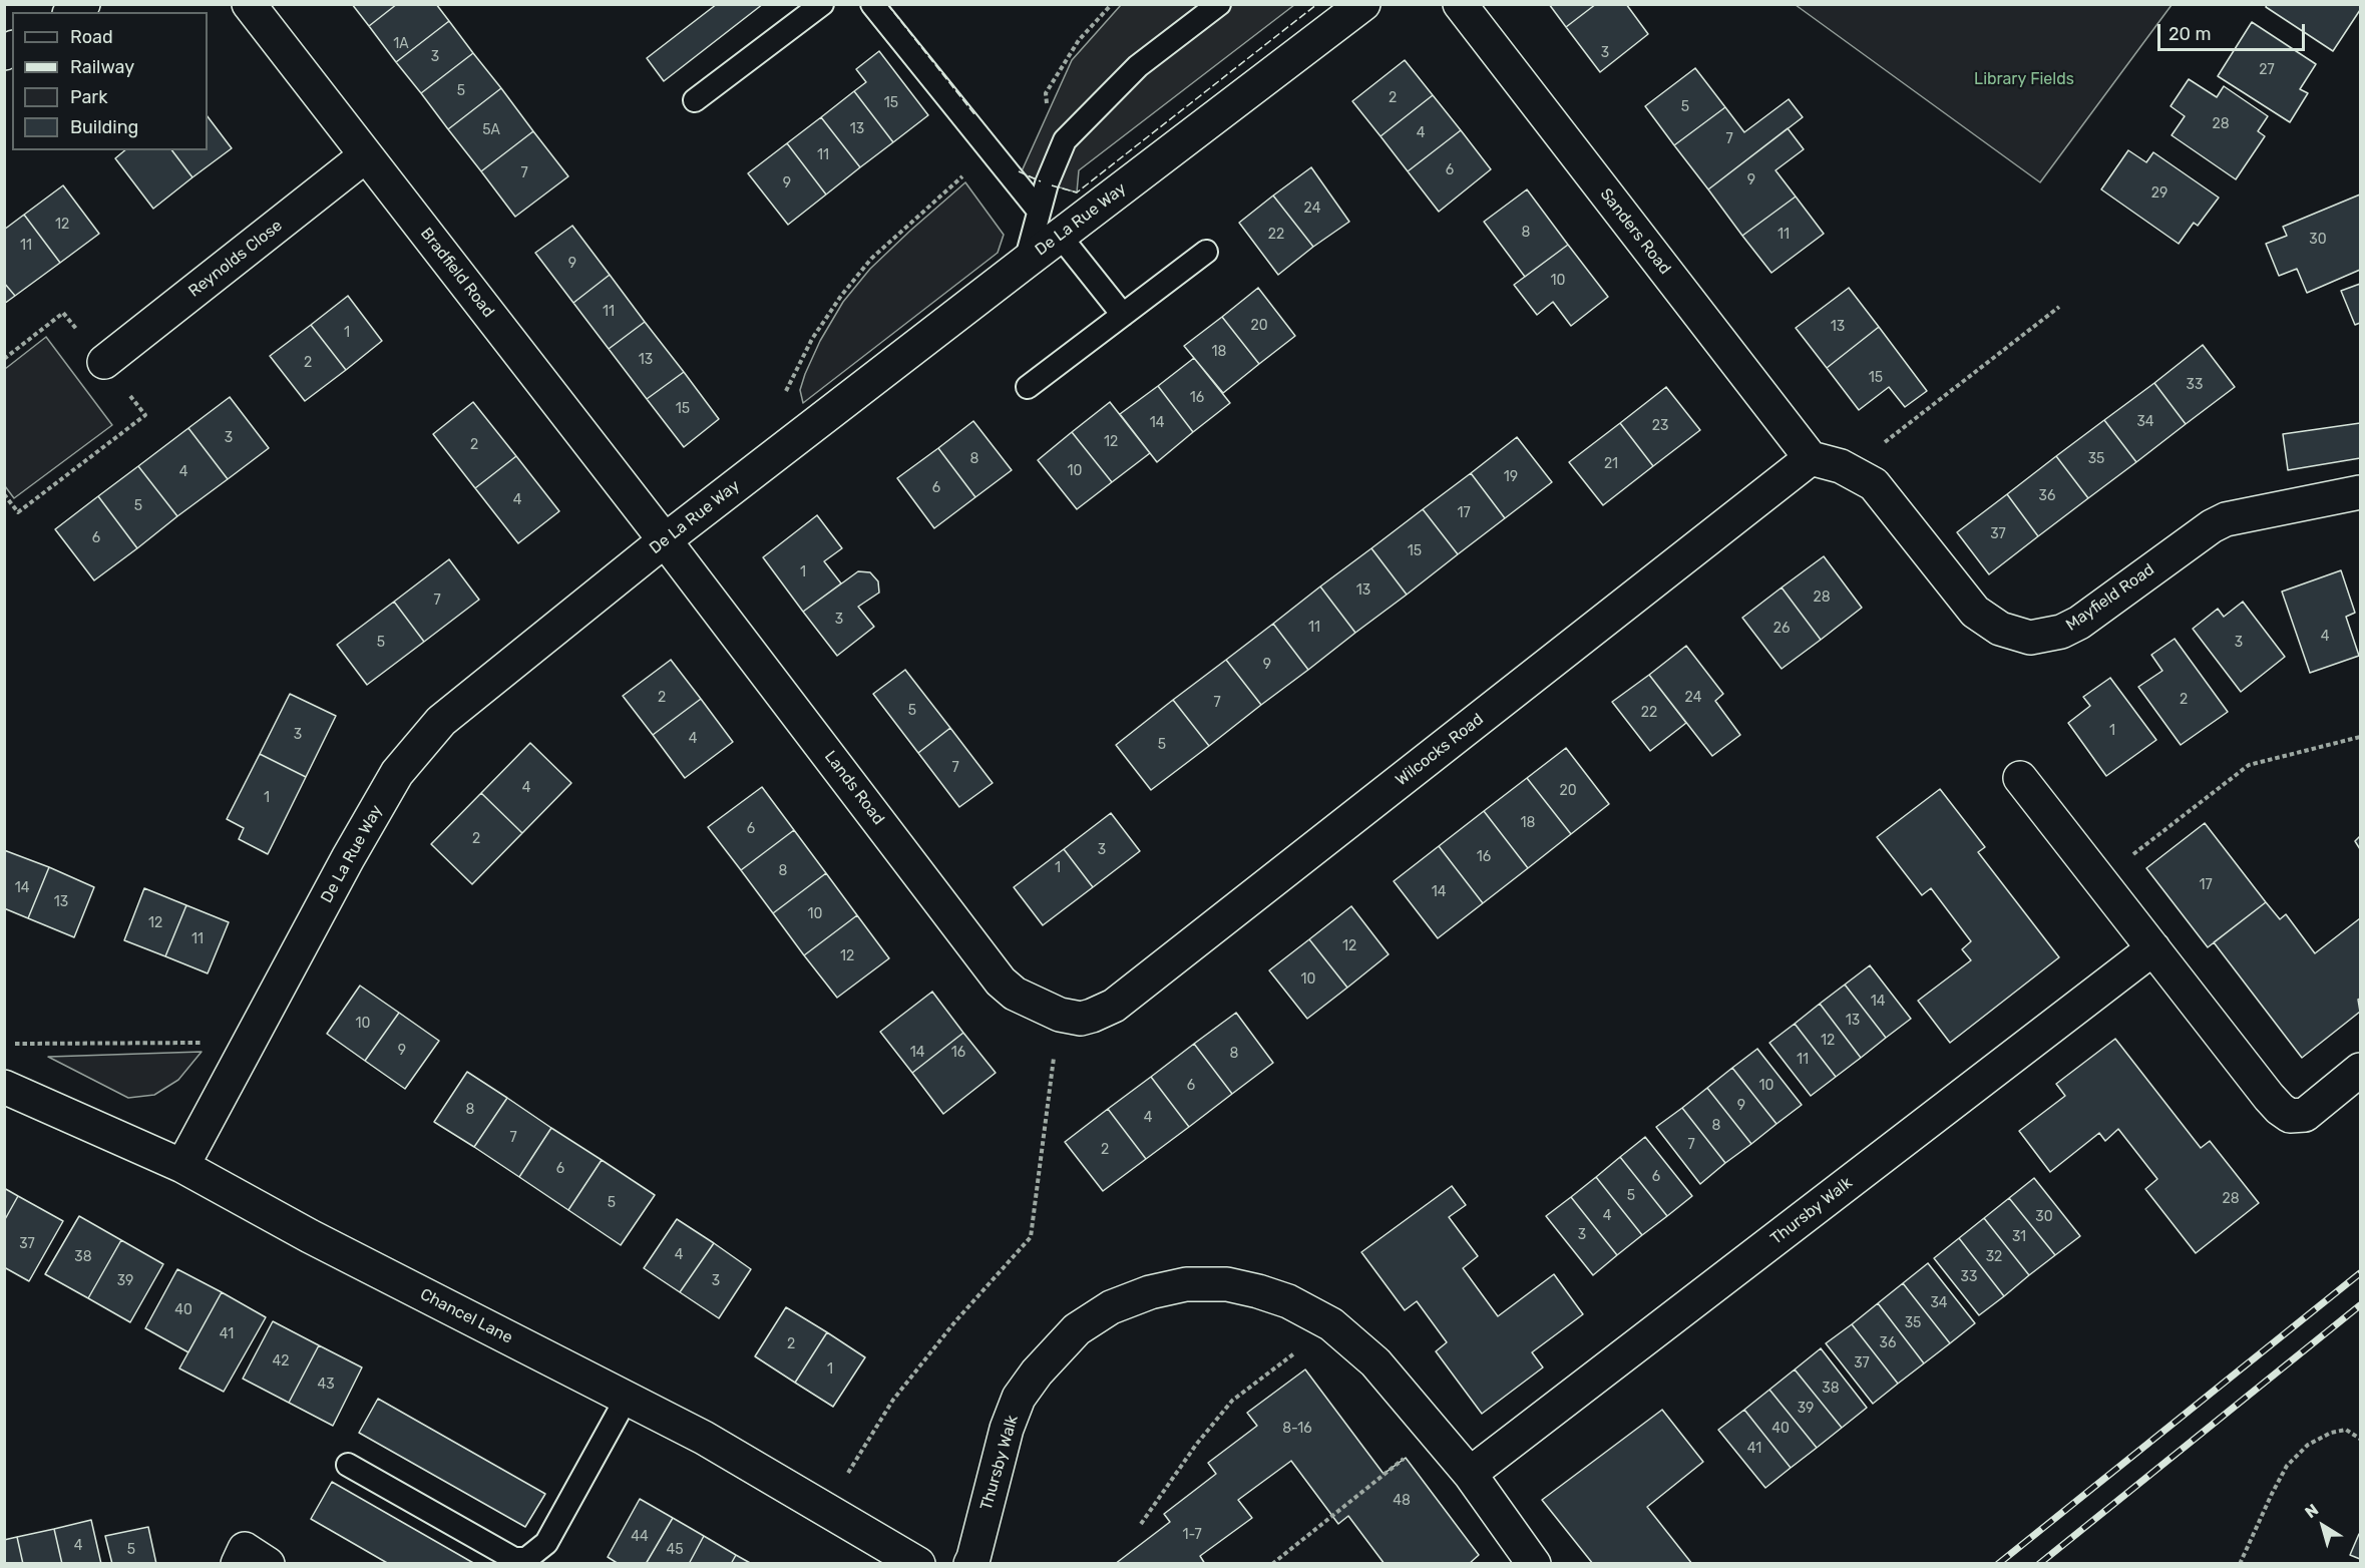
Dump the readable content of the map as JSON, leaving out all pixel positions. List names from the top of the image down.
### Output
{
  "streets": {
    "street": [
      "De La Rue Way",
      "Sanders Road",
      "Reynolds Close",
      "Bradfield Road",
      "Mayfield Road",
      "Wilcocks Road",
      "Lands Road",
      "Thursby Walk",
      "Chancel Lane"
    ]
  },
  "crossings": [
    ["De La Rue Way", "Bradfield Road"],
    ["De La Rue Way", "Lands Road"],
    ["De La Rue Way", "Chancel Lane"],
    ["Sanders Road", "Mayfield Road"],
    ["Sanders Road", "Wilcocks Road"],
    ["Reynolds Close", "Bradfield Road"],
    ["Bradfield Road", "Lands Road"],
    ["Mayfield Road", "Wilcocks Road"],
    ["Wilcocks Road", "Lands Road"]
  ],
  "parks": ["Library Fields"],
  "house_numbers": [
    "1A",
    "3",
    "3",
    "27",
    "5",
    "2",
    "15",
    "5",
    "28",
    "13",
    "5A",
    "4",
    "7",
    "11",
    "6",
    "7",
    "9",
    "9",
    "29",
    "24",
    "12",
    "8",
    "22",
    "11",
    "30",
    "11",
    "9",
    "10",
    "11",
    "20",
    "13",
    "1",
    "18",
    "13",
    "2",
    "15",
    "33",
    "16",
    "15",
    "34",
    "14",
    "23",
    "3",
    "12",
    "2",
    "8",
    "35",
    "21",
    "10",
    "4",
    "19",
    "6",
    "36",
    "4",
    "5",
    "17",
    "37",
    "6",
    "15",
    "1",
    "13",
    "28",
    "7",
    "3",
    "11",
    "26",
    "4",
    "5",
    "3",
    "9",
    "2",
    "24",
    "2",
    "7",
    "5",
    "22",
    "1",
    "3",
    "4",
    "5",
    "7",
    "4",
    "20",
    "1",
    "18",
    "6",
    "2",
    "3",
    "16",
    "1",
    "8",
    "17",
    "14",
    "14",
    "13",
    "10",
    "12",
    "11",
    "12",
    "12",
    "10",
    "14",
    "13",
    "10",
    "12",
    "9",
    "14",
    "16",
    "8",
    "11",
    "6",
    "10",
    "9",
    "8",
    "4",
    "8",
    "7",
    "7",
    "2",
    "6",
    "6",
    "5",
    "28",
    "5",
    "4",
    "30",
    "3",
    "31",
    "37",
    "4",
    "38",
    "32",
    "33",
    "39",
    "3",
    "34",
    "40",
    "35",
    "41",
    "36",
    "2",
    "42",
    "37",
    "1",
    "43",
    "38",
    "39",
    "8-16",
    "40",
    "41",
    "48",
    "1-7",
    "44",
    "4",
    "5",
    "45"
  ],
  "legend": [
    "Road",
    "Railway",
    "Park",
    "Building"
  ],
  "scale_bar": "20 m",
  "north": "top left"
}
